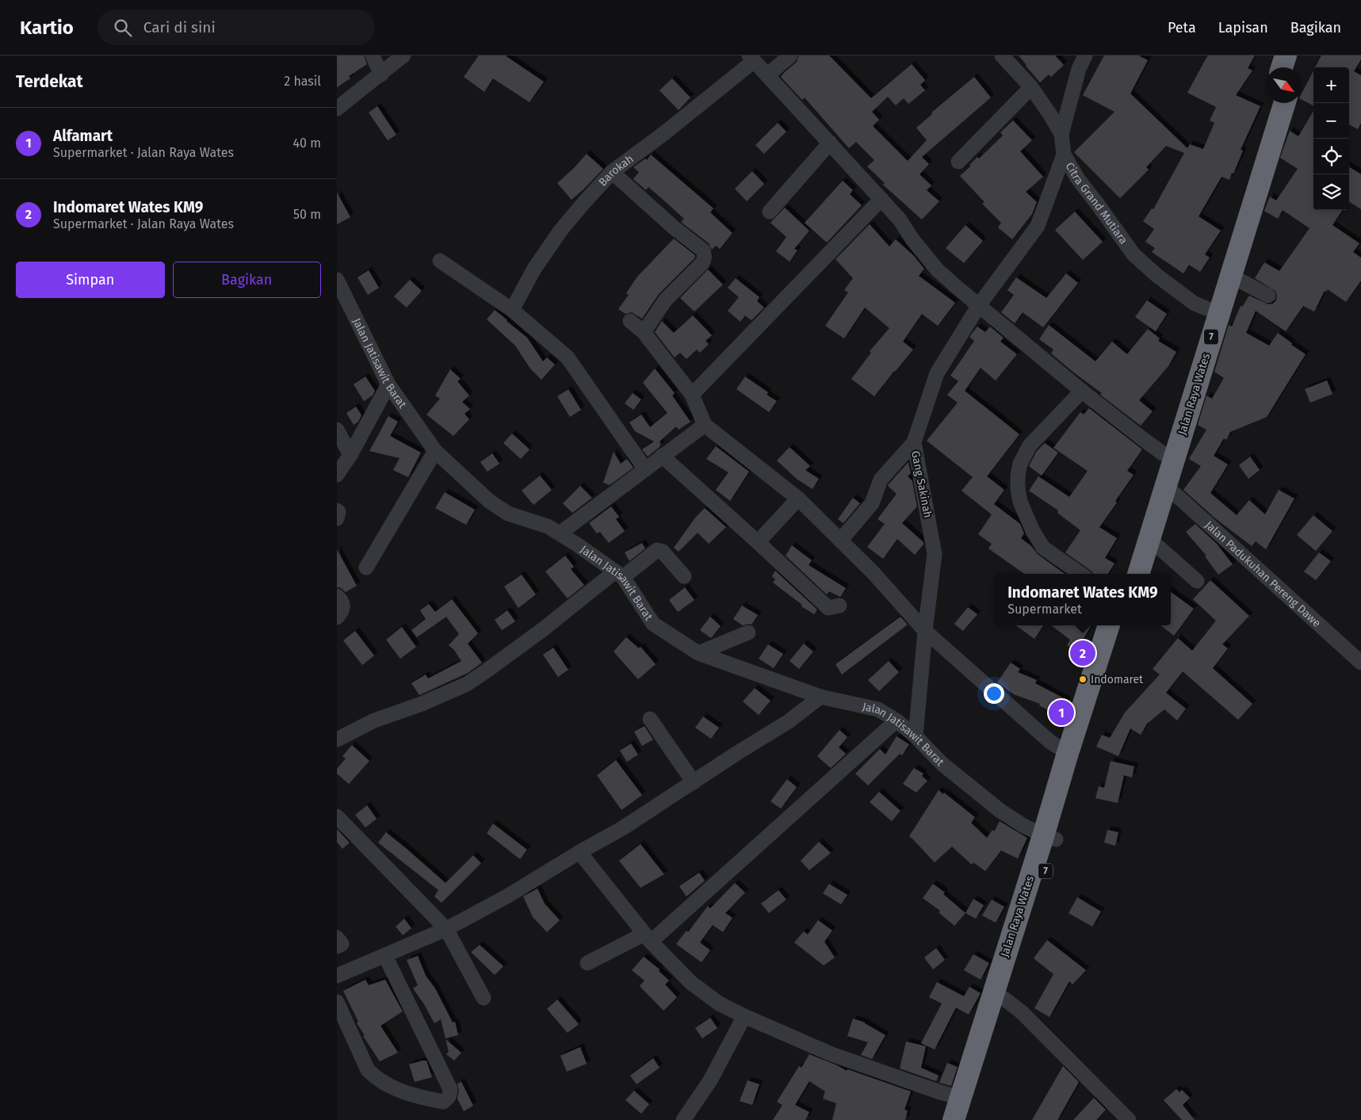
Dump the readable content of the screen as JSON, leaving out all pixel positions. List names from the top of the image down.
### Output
{
  "streets": {
    "highway": ["7", "Jalan Raya Wates"],
    "street": [
      "Barokah",
      "Citra Grand Mutiara",
      "Jalan Jatisawit Barat",
      "Gang Sakinah",
      "Jalan Padukuhan Pereng Dawe"
    ]
  },
  "crossings": [
    ["Citra Grand Mutiara", "Jalan Raya Wates"],
    ["Citra Grand Mutiara", "Gang Sakinah"],
    ["Jalan Jatisawit Barat", "Jalan Raya Wates"],
    ["Jalan Jatisawit Barat", "Gang Sakinah"],
    ["Jalan Raya Wates", "Jalan Padukuhan Pereng Dawe"]
  ],
  "places": ["Indomaret"],
  "north": "bottom right",
  "page": {
    "header": "Kartio",
    "search": "Cari di sini",
    "nav": ["Peta", "Lapisan", "Bagikan"],
    "heading": ["Terdekat", "2 hasil"],
    "map_buttons": ["+", "−"],
    "list": [
      {
        "mark": "1",
        "name": "Alfamart",
        "note": "Supermarket · Jalan Raya Wates",
        "value": "40 m"
      },
      {
        "mark": "2",
        "name": "Indomaret Wates KM9",
        "note": "Supermarket · Jalan Raya Wates",
        "value": "50 m"
      }
    ],
    "buttons": ["Simpan", "Bagikan"],
    "popup": ["Indomaret Wates KM9", "Supermarket"],
    "pins": ["2", "1"]
  }
}
